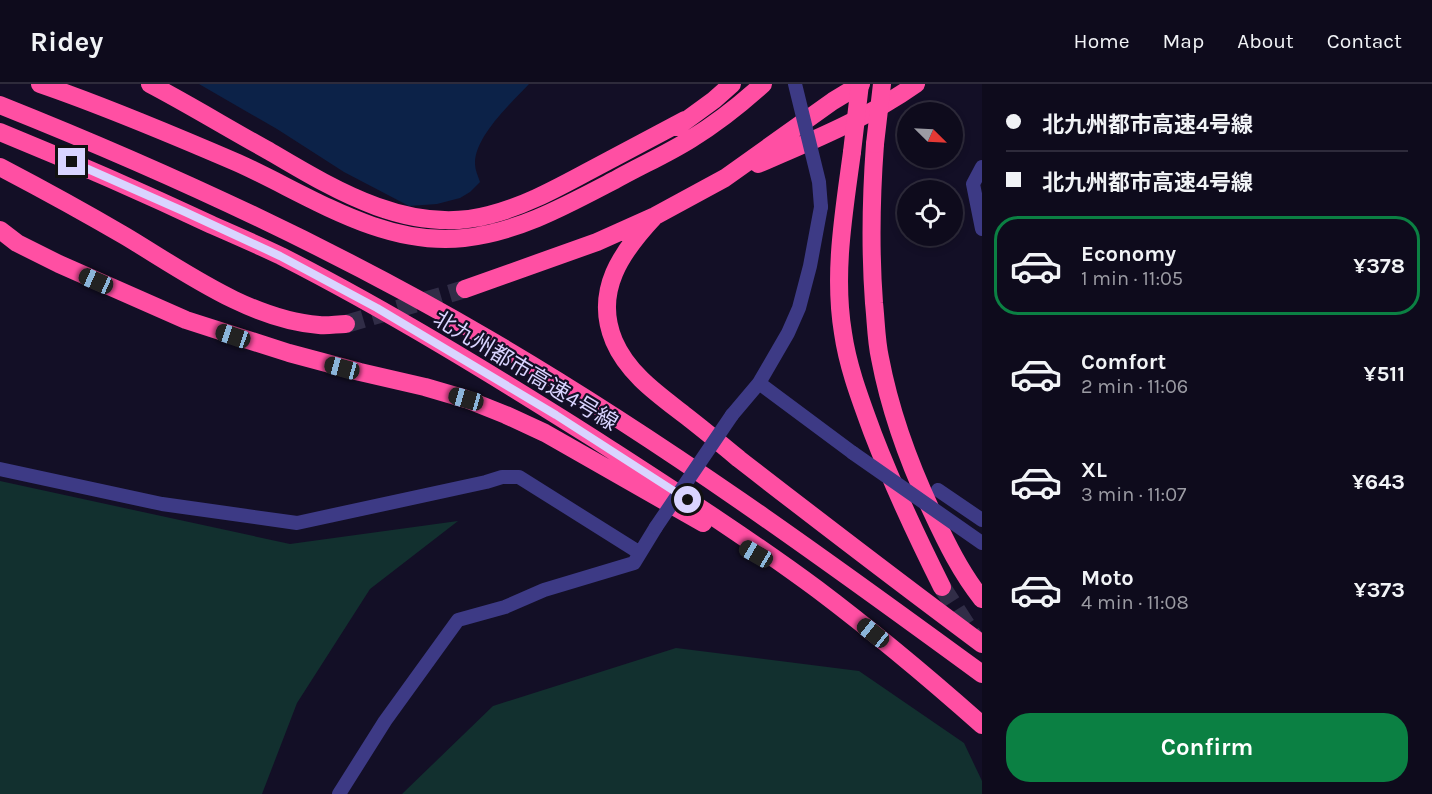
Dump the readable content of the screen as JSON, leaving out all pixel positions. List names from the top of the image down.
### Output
{
  "streets": {
    "highway": ["北九州都市高速4号線"]
  },
  "north": "bottom right",
  "page": {
    "header": "Ridey",
    "nav": [
      "Home",
      "Map",
      "About",
      "Contact"
    ],
    "banner": ["北九州都市高速4号線", "北九州都市高速4号線"],
    "list": [
      {
        "name": "Economy",
        "note": "1 min · 11:05",
        "value": "¥378"
      },
      {
        "name": "Comfort",
        "note": "2 min · 11:06",
        "value": "¥511"
      },
      {
        "name": "XL",
        "note": "3 min · 11:07",
        "value": "¥643"
      },
      {
        "name": "Moto",
        "note": "4 min · 11:08",
        "value": "¥373"
      }
    ],
    "buttons": "Confirm"
  }
}
